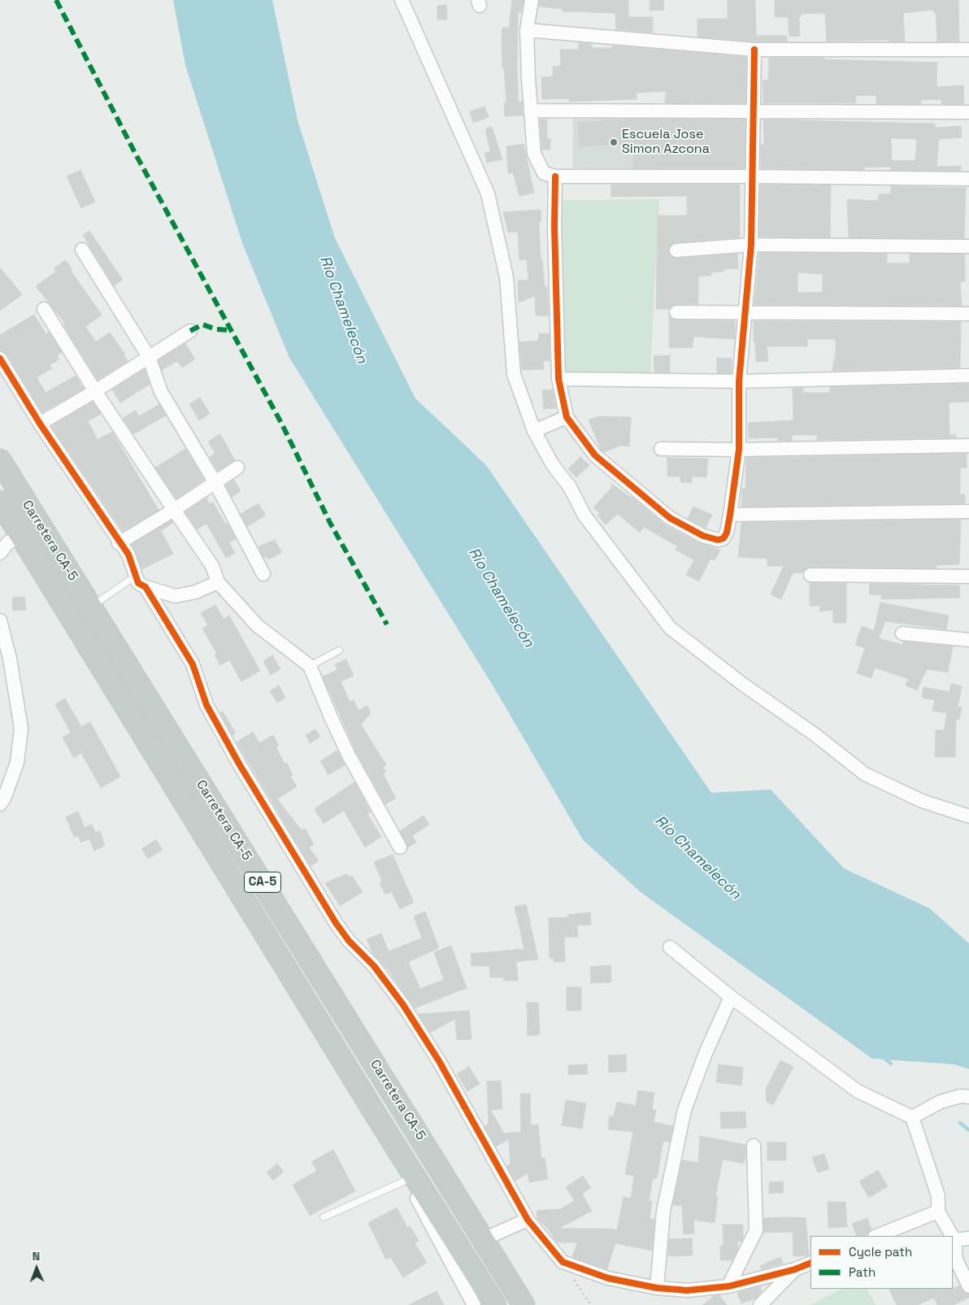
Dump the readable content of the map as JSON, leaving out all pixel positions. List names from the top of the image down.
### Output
{
  "streets": {
    "highway": ["Carretera CA-5", "CA-5"]
  },
  "water": ["Río Chamelecón"],
  "places": ["Escuela Jose Simon Azcona"],
  "legend": ["Cycle path", "Path"],
  "north": "top"
}
